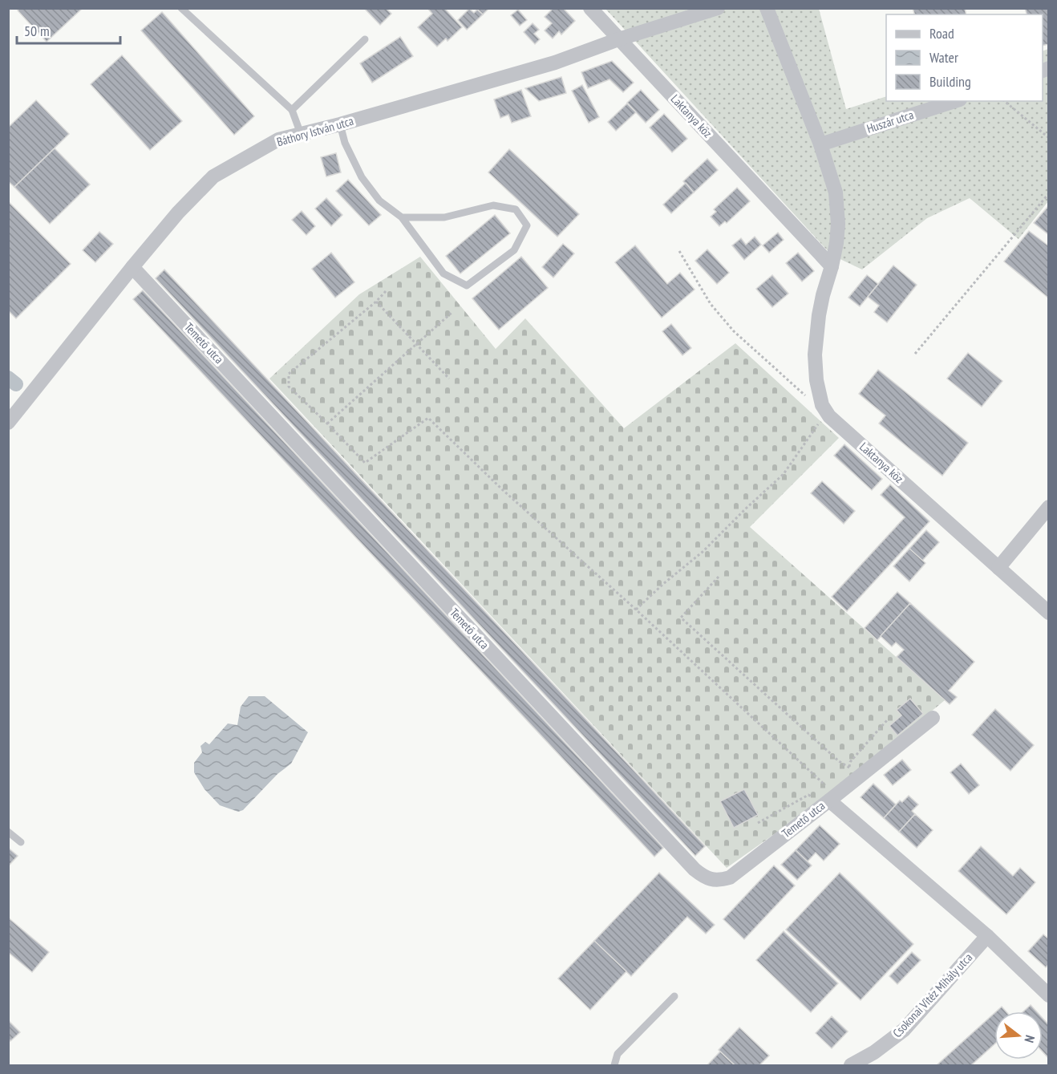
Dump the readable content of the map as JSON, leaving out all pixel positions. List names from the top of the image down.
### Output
{
  "streets": {
    "street": [
      "Laktanya köz",
      "Huszár utca",
      "Báthory István utca",
      "Temető utca",
      "Csokonai Vitéz Mihály utca"
    ]
  },
  "crossings": [
    ["Laktanya köz", "Huszár utca"],
    ["Laktanya köz", "Báthory István utca"],
    ["Báthory István utca", "Temető utca"],
    ["Temető utca", "Csokonai Vitéz Mihály utca"]
  ],
  "legend": ["Road", "Water", "Building"],
  "scale_bar": "50 m",
  "north": "right"
}
